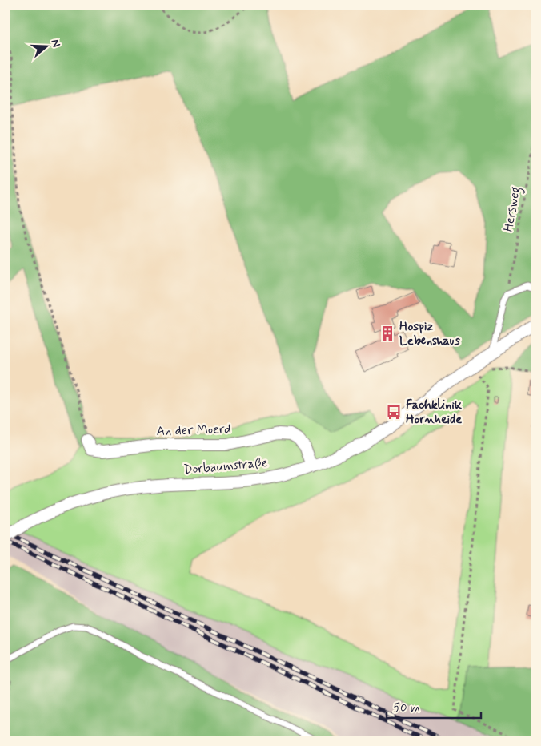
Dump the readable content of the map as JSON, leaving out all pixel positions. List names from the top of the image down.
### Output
{
  "streets": {
    "street": ["An der Moerd", "Dorbaumstraße"],
    "path": ["Hersweg"]
  },
  "crossings": [
    ["An der Moerd", "Dorbaumstraße"]
  ],
  "places": {
    "building": ["Hospiz Lebenshaus"],
    "bus stop": ["Fachklinik Hornheide"]
  },
  "scale_bar": "50 m",
  "north": "right"
}
